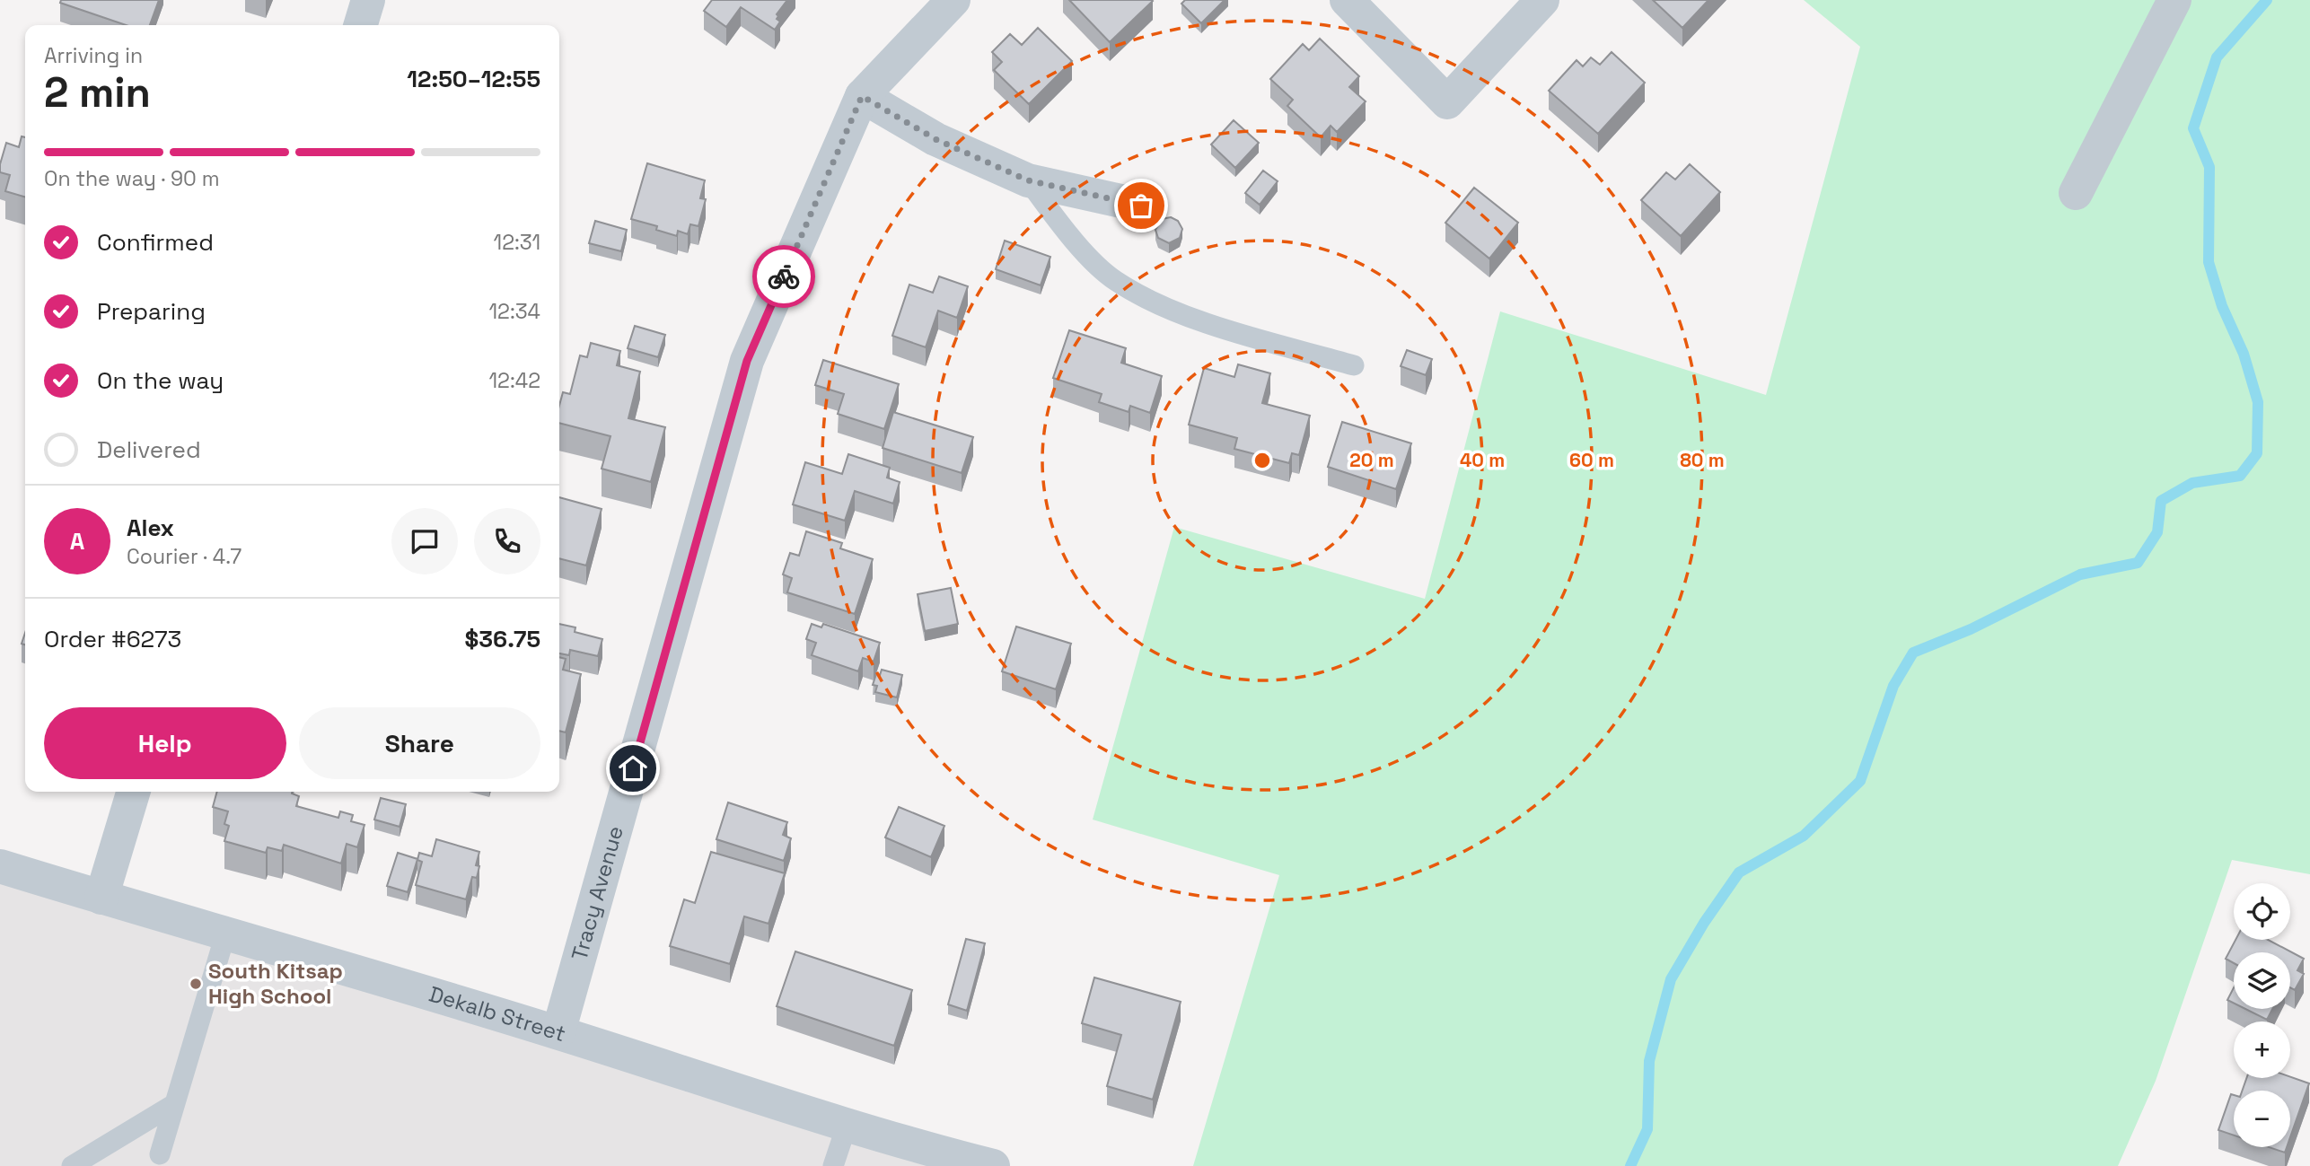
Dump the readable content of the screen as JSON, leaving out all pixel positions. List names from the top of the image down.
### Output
{
  "streets": {
    "street": ["Tracy Avenue", "Dekalb Street"]
  },
  "crossings": [
    ["Tracy Avenue", "Dekalb Street"]
  ],
  "places": ["South Kitsap High School"],
  "page": {
    "heading": ["2 min", "Arriving in", "12:50–12:55"],
    "panel": [
      "Alex",
      "Courier · 4.7",
      "Order #6273",
      "$36.75"
    ],
    "bar": "On the way · 90 m",
    "list": [
      ["Confirmed", "12:31"],
      ["Preparing", "12:34"],
      ["On the way", "12:42"],
      "Delivered"
    ],
    "round": "A",
    "buttons": ["Help", "Share"],
    "map_buttons": ["+", "−"]
  },
  "rings": [
    "20 m",
    "40 m",
    "60 m",
    "80 m"
  ]
}
